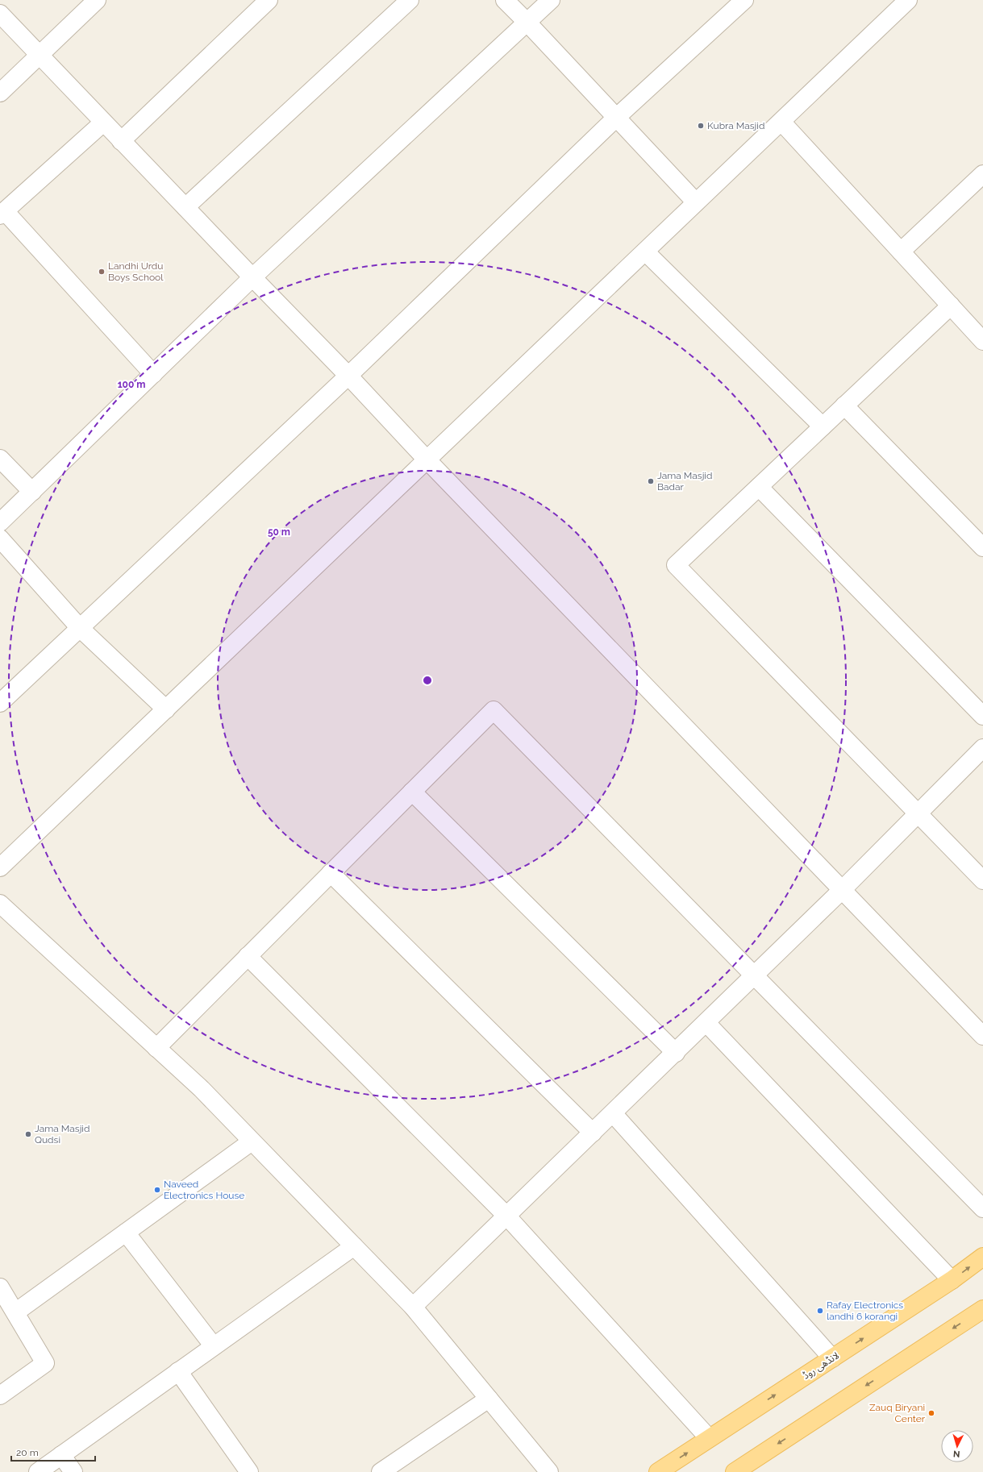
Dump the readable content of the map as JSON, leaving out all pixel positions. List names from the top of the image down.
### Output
{
  "streets": {
    "main road": ["لانڈھی روڈ"]
  },
  "places": [
    "Kubra Masjid",
    "Landhi Urdu Boys School",
    "Jama Masjid Badar",
    "Jama Masjid Qudsi",
    "Naveed Electronics House",
    "Rafay Electronics landhi 6 korangi",
    "Zauq Biryani Center"
  ],
  "scale_bar": "20 m",
  "north": "bottom",
  "rings": ["100 m", "50 m"]
}
